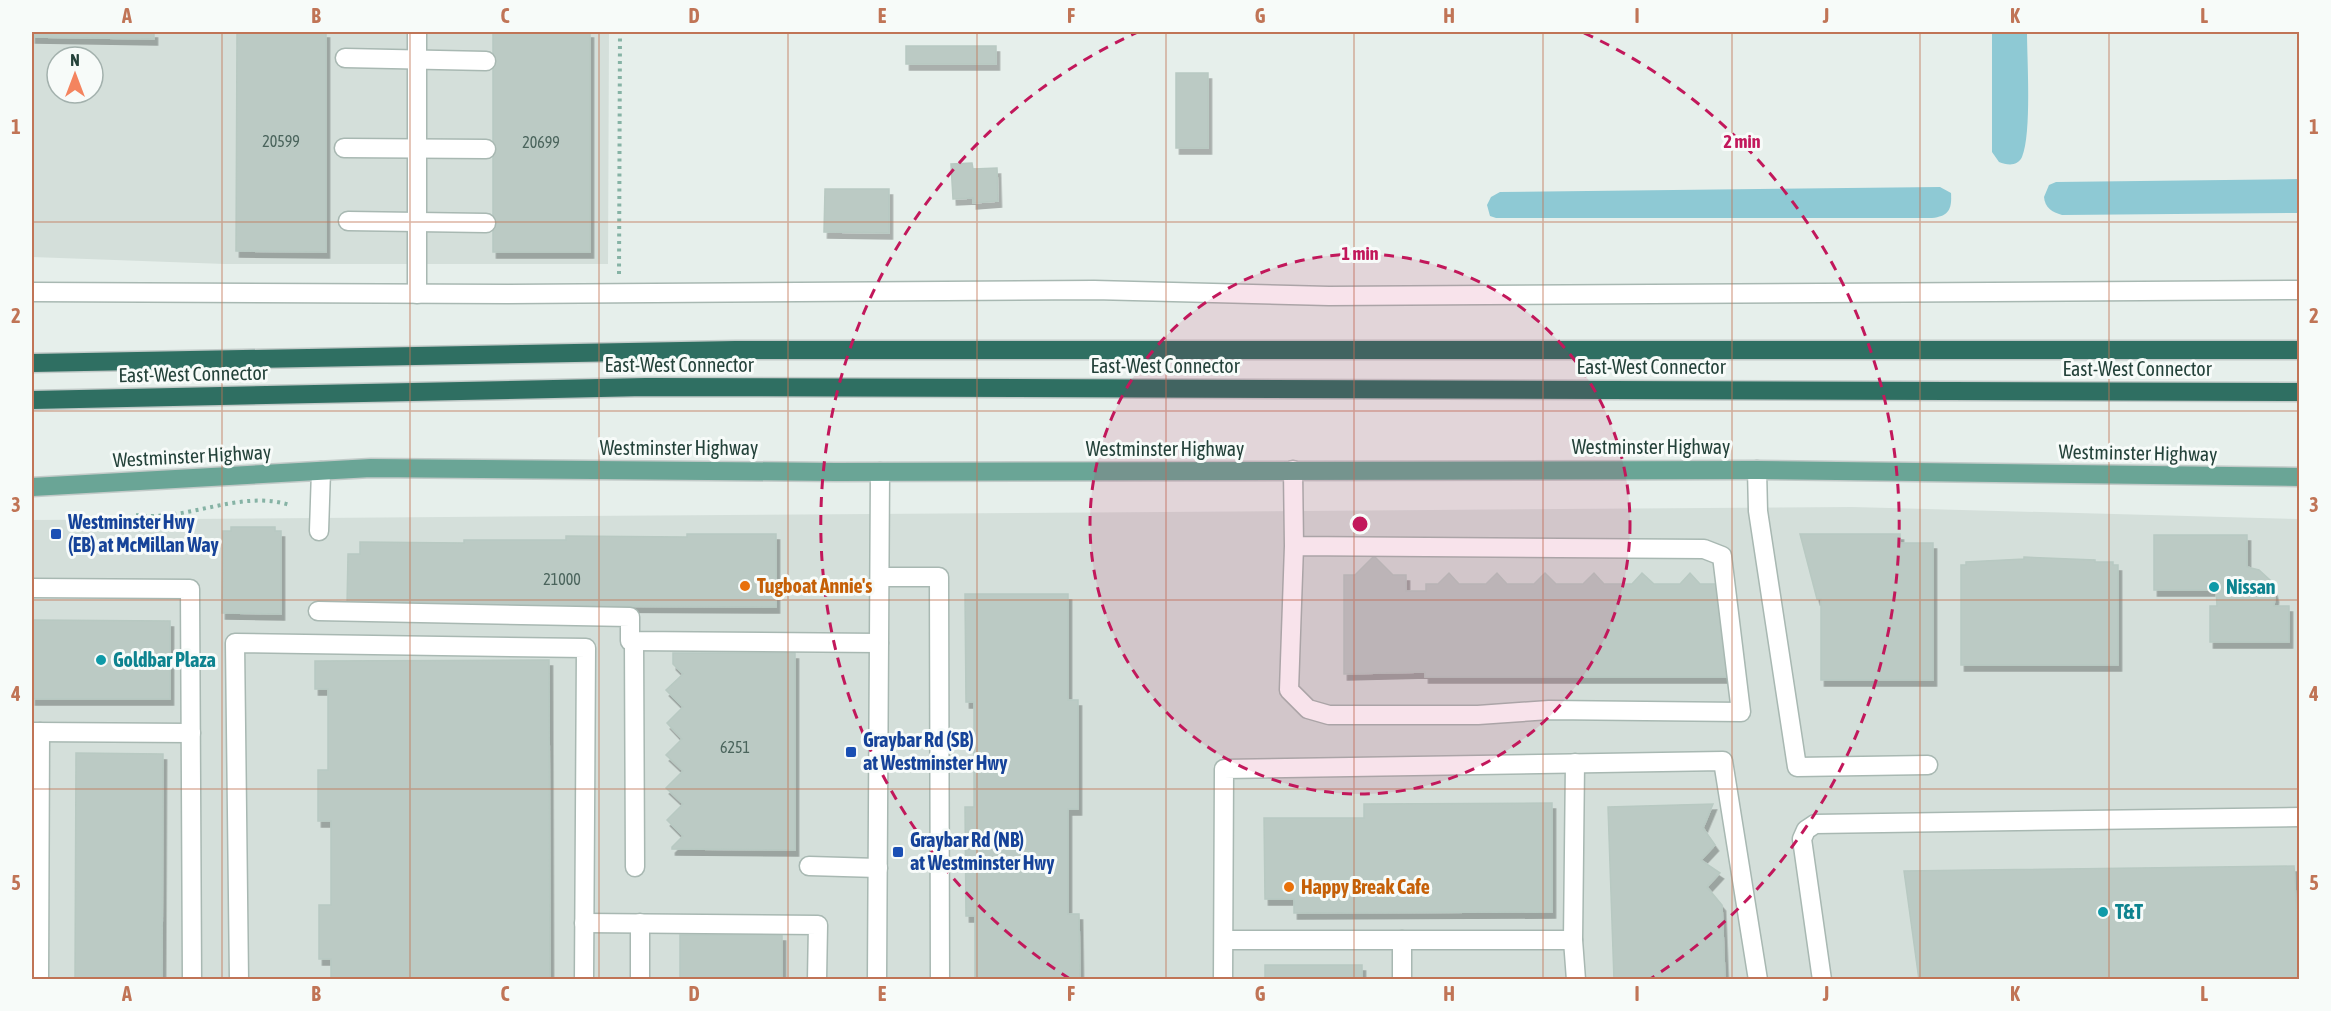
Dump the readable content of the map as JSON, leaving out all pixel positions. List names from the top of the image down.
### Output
{
  "streets": {
    "highway": ["East-West Connector"],
    "main road": ["Westminster Highway"]
  },
  "places": {
    "transit": ["Westminster Hwy (EB) at McMillan Way", "Graybar Rd (SB) at Westminster Hwy", "Graybar Rd (NB) at Westminster Hwy"],
    "other": [
      "Tugboat Annie's",
      "Nissan",
      "Goldbar Plaza",
      "Happy Break Cafe",
      "T&T"
    ]
  },
  "house_numbers": [
    "20599",
    "20699",
    "21000",
    "6251"
  ],
  "north": "top",
  "grid": {
    "columns": [
      "A",
      "B",
      "C",
      "D",
      "E",
      "F",
      "G",
      "H",
      "I",
      "J",
      "K",
      "L"
    ],
    "rows": [
      "1",
      "2",
      "3",
      "4",
      "5"
    ]
  },
  "rings": ["2 min", "1 min"]
}
